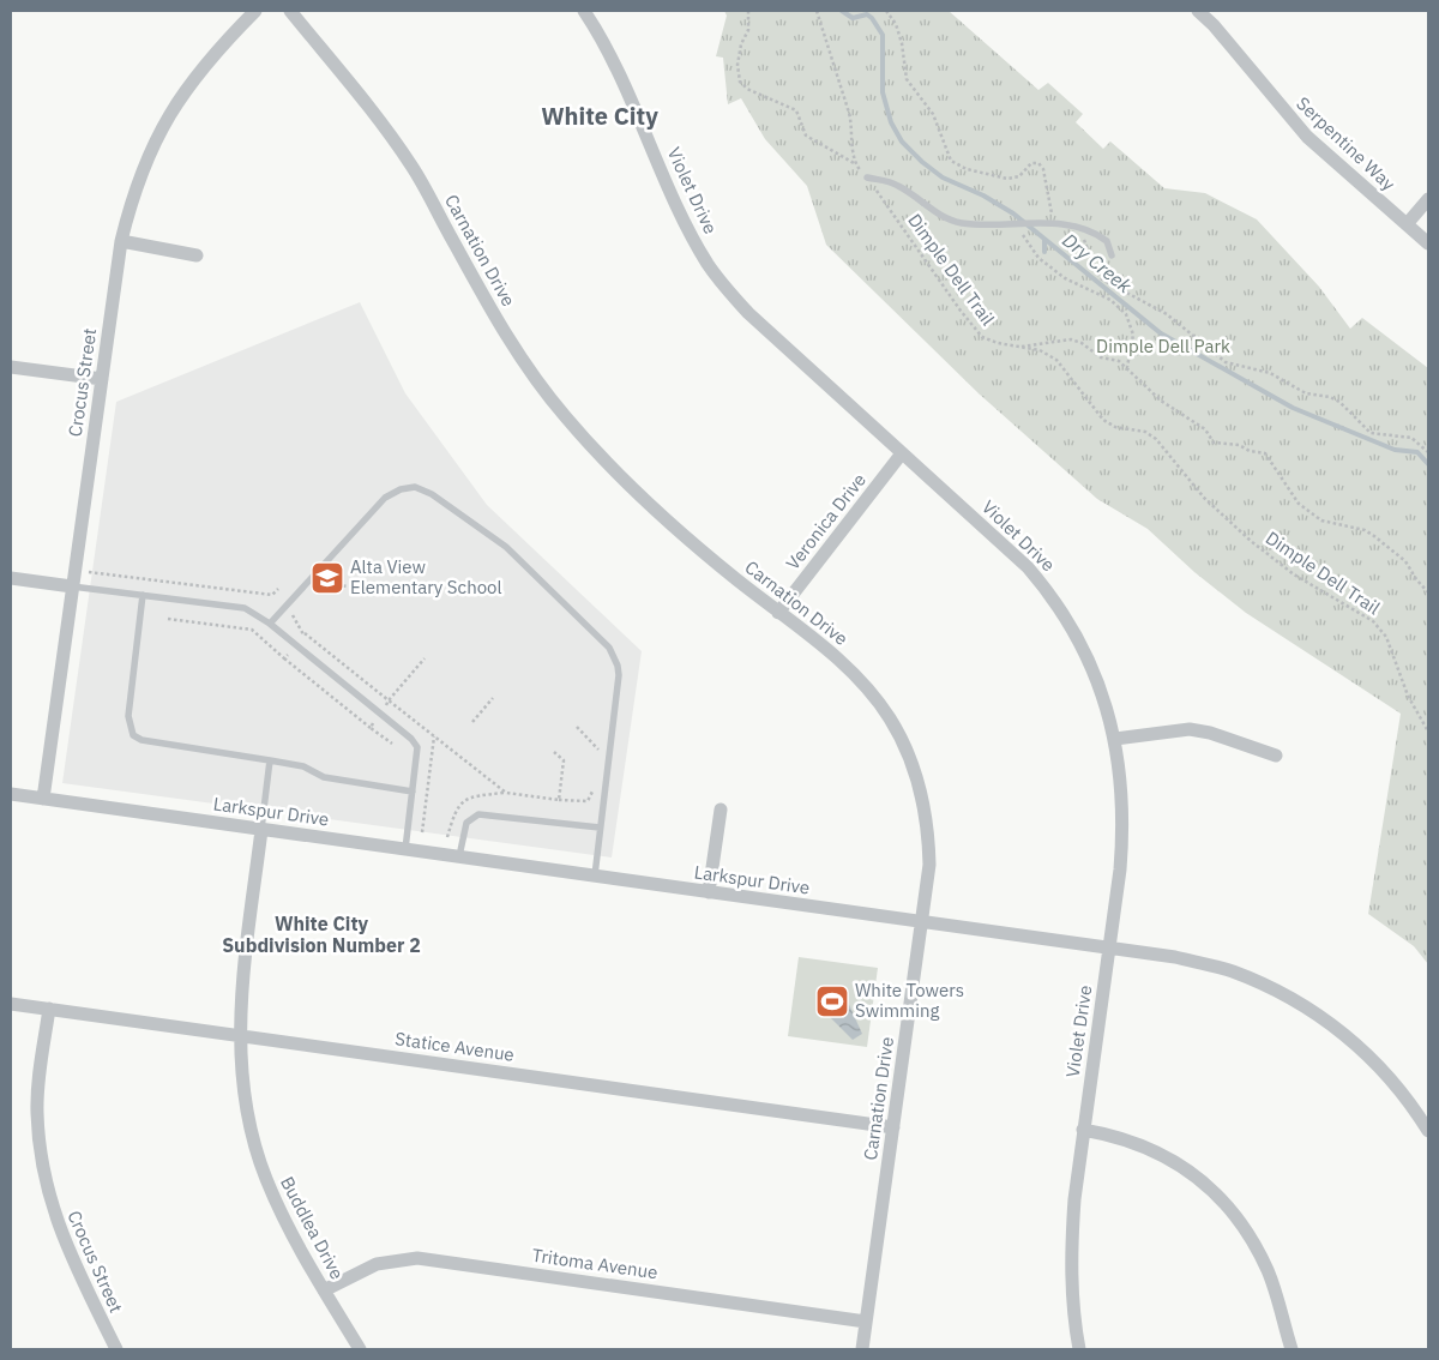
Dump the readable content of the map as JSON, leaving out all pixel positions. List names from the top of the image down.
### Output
{
  "streets": {
    "street": [
      "Serpentine Way",
      "Violet Drive",
      "Carnation Drive",
      "Crocus Street",
      "Veronica Drive",
      "Larkspur Drive",
      "Statice Avenue",
      "Buddlea Drive",
      "Tritoma Avenue"
    ],
    "path": ["Dimple Dell Trail"]
  },
  "crossings": [
    ["Violet Drive", "Veronica Drive"],
    ["Violet Drive", "Larkspur Drive"],
    ["Carnation Drive", "Veronica Drive"],
    ["Carnation Drive", "Larkspur Drive"],
    ["Carnation Drive", "Statice Avenue"],
    ["Carnation Drive", "Tritoma Avenue"],
    ["Crocus Street", "Larkspur Drive"],
    ["Crocus Street", "Statice Avenue"],
    ["Larkspur Drive", "Buddlea Drive"],
    ["Statice Avenue", "Buddlea Drive"],
    ["Buddlea Drive", "Tritoma Avenue"]
  ],
  "districts": ["White City", "White City Subdivision Number 2"],
  "water": ["Dry Creek"],
  "parks": ["Dimple Dell Park"],
  "places": {
    "school or university": ["Alta View Elementary School"],
    "sports": ["White Towers Swimming"]
  }
}
